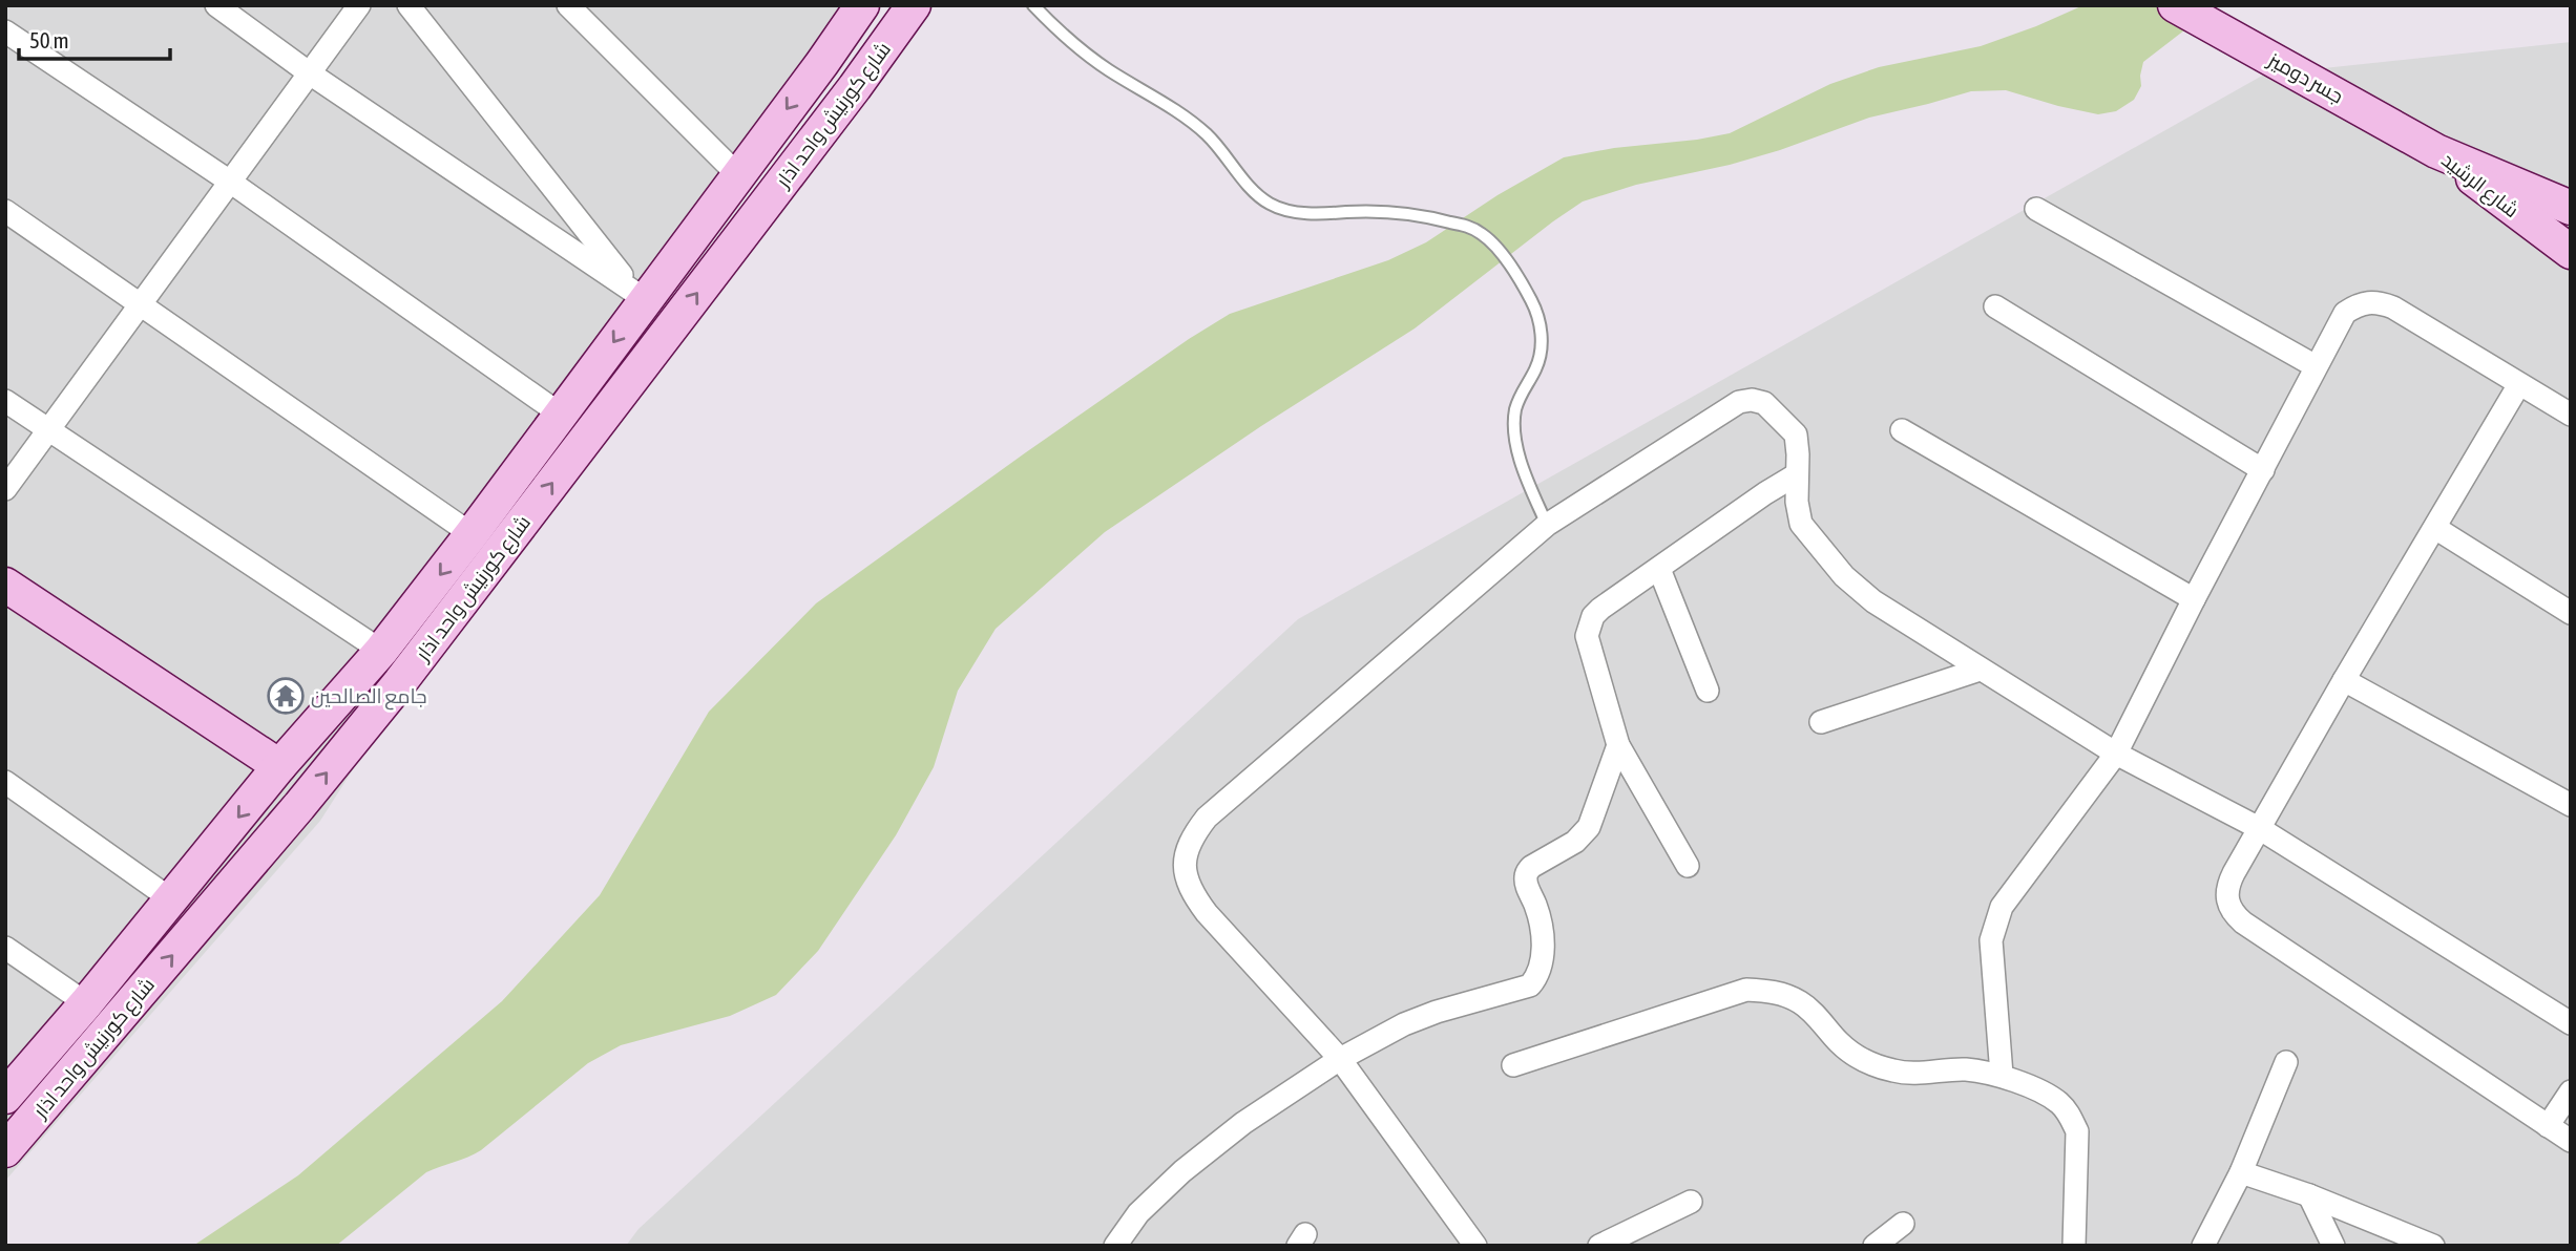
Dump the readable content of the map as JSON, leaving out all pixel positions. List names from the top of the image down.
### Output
{
  "streets": {
    "main road": ["جسر دوميز", "شارع كورنيش واحد اذار", "شارع الرشيد"]
  },
  "crossings": [
    ["جسر دوميز", "شارع الرشيد"]
  ],
  "places": {
    "temple": ["جامع الصالحين"]
  },
  "scale_bar": "50 m"
}
